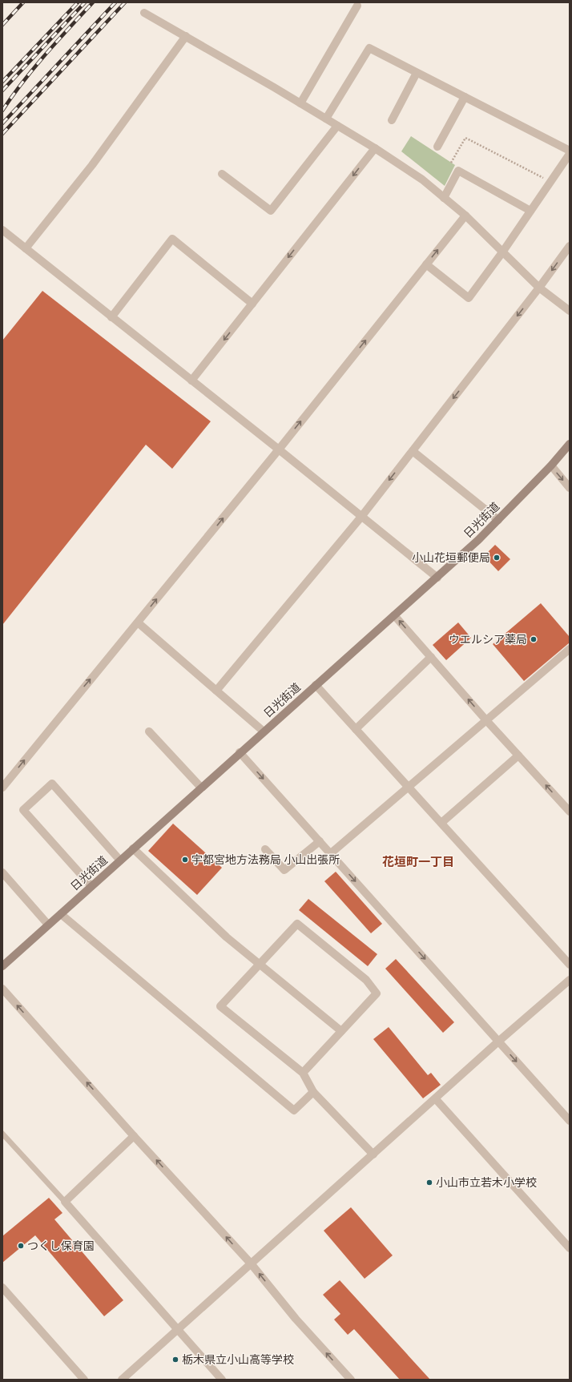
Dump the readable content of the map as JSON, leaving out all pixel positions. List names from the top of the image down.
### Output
{
  "streets": {
    "main road": ["日光街道"]
  },
  "districts": ["花垣町一丁目"],
  "places": [
    "小山花垣郵便局",
    "ウエルシア薬局",
    "宇都宮地方法務局 小山出張所",
    "小山市立若木小学校",
    "つくし保育園",
    "栃木県立小山高等学校"
  ]
}
